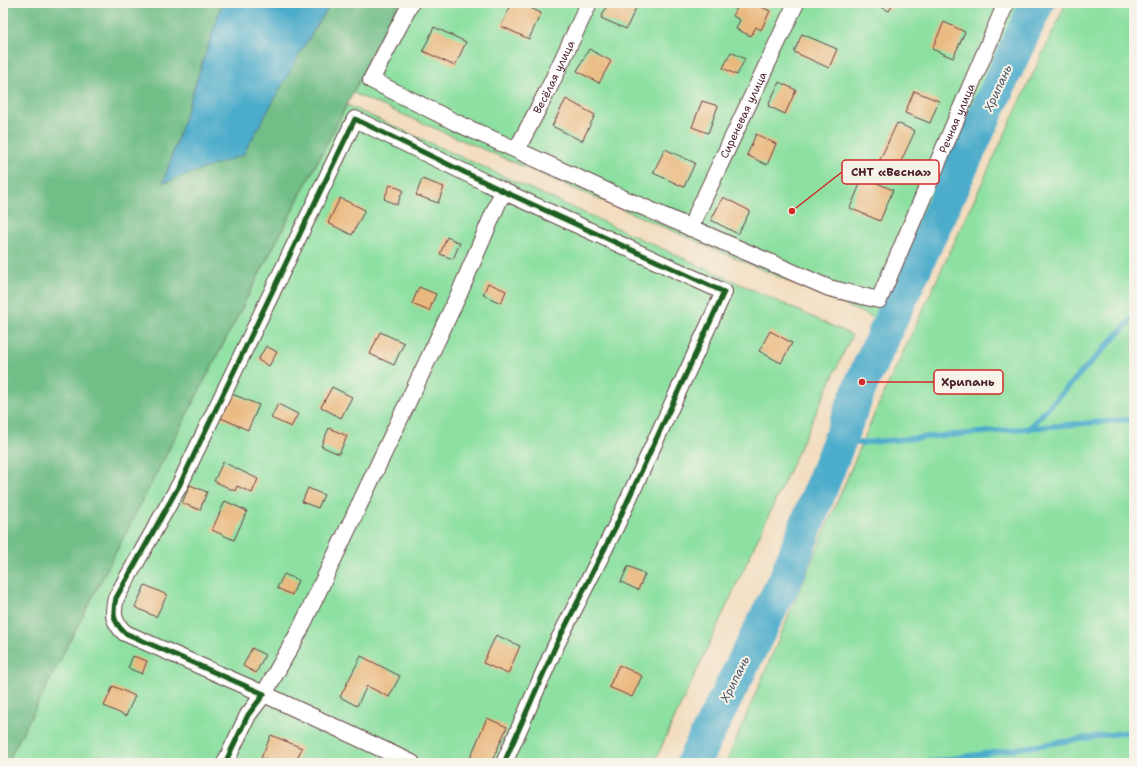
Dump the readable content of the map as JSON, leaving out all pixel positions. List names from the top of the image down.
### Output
{
  "streets": {
    "street": ["Весёлая улица", "Сиреневая улица", "Речная улица"]
  },
  "crossings": [
    ["Сиреневая улица", "Речная улица"]
  ],
  "water": ["Хрипань"],
  "places": ["СНТ «Весна»", "Хрипань"]
}
